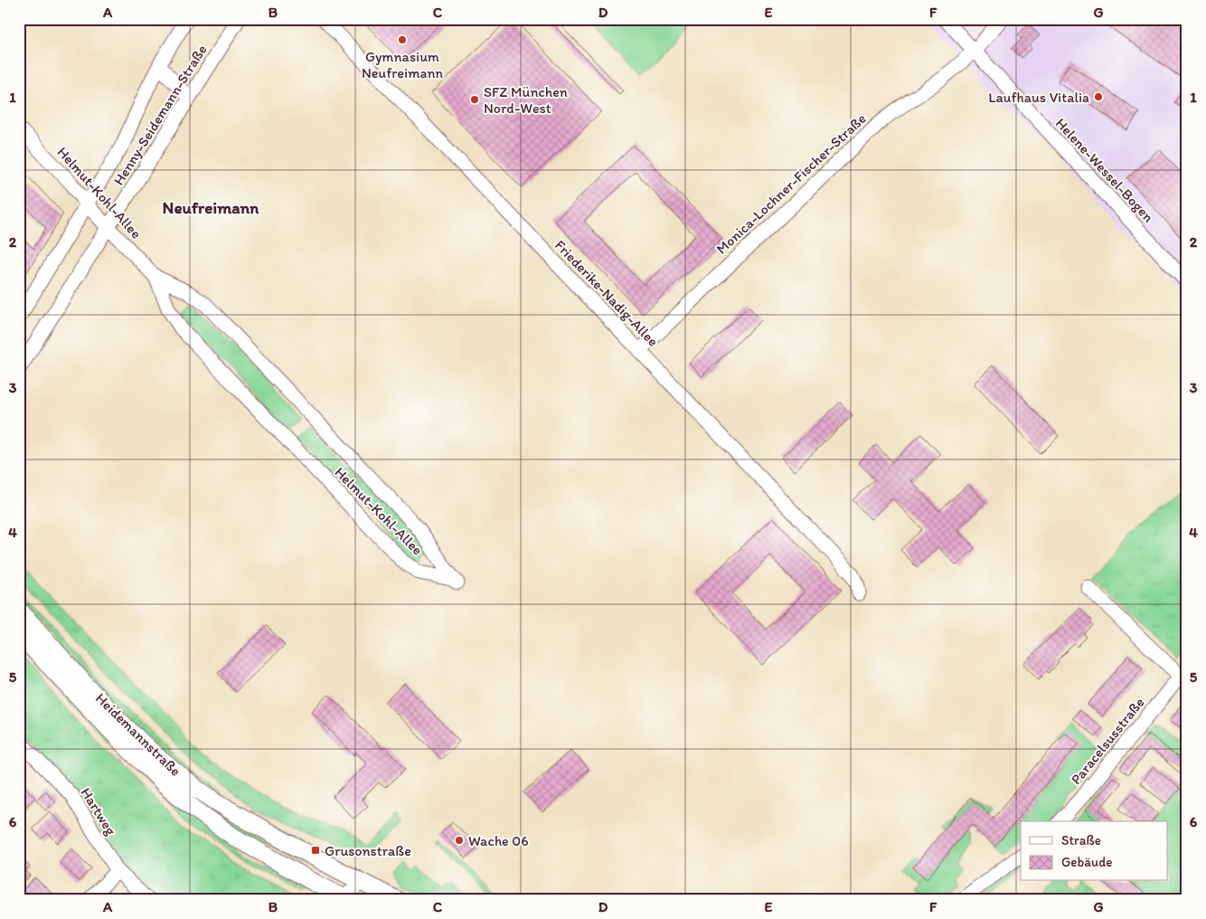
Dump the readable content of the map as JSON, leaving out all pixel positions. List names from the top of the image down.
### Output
{
  "streets": {
    "main road": ["Heidemannstraße"],
    "street": [
      "Henny-Seidemann-Straße",
      "Helene-Wessel-Bogen",
      "Monica-Lochner-Fischer-Straße",
      "Helmut-Kohl-Allee",
      "Friederike-Nadig-Allee",
      "Paracelsusstraße",
      "Hartweg"
    ]
  },
  "crossings": [
    ["Henny-Seidemann-Straße", "Helmut-Kohl-Allee"],
    ["Helene-Wessel-Bogen", "Monica-Lochner-Fischer-Straße"],
    ["Monica-Lochner-Fischer-Straße", "Friederike-Nadig-Allee"]
  ],
  "districts": ["Neufreimann"],
  "places": {
    "other": [
      "Gymnasium Neufreimann",
      "Laufhaus Vitalia",
      "SFZ München Nord-West",
      "Wache 06"
    ],
    "transit": ["Grusonstraße"]
  },
  "legend": ["Straße", "Gebäude"],
  "grid": {
    "columns": [
      "A",
      "B",
      "C",
      "D",
      "E",
      "F",
      "G"
    ],
    "rows": [
      "1",
      "2",
      "3",
      "4",
      "5",
      "6"
    ]
  }
}
